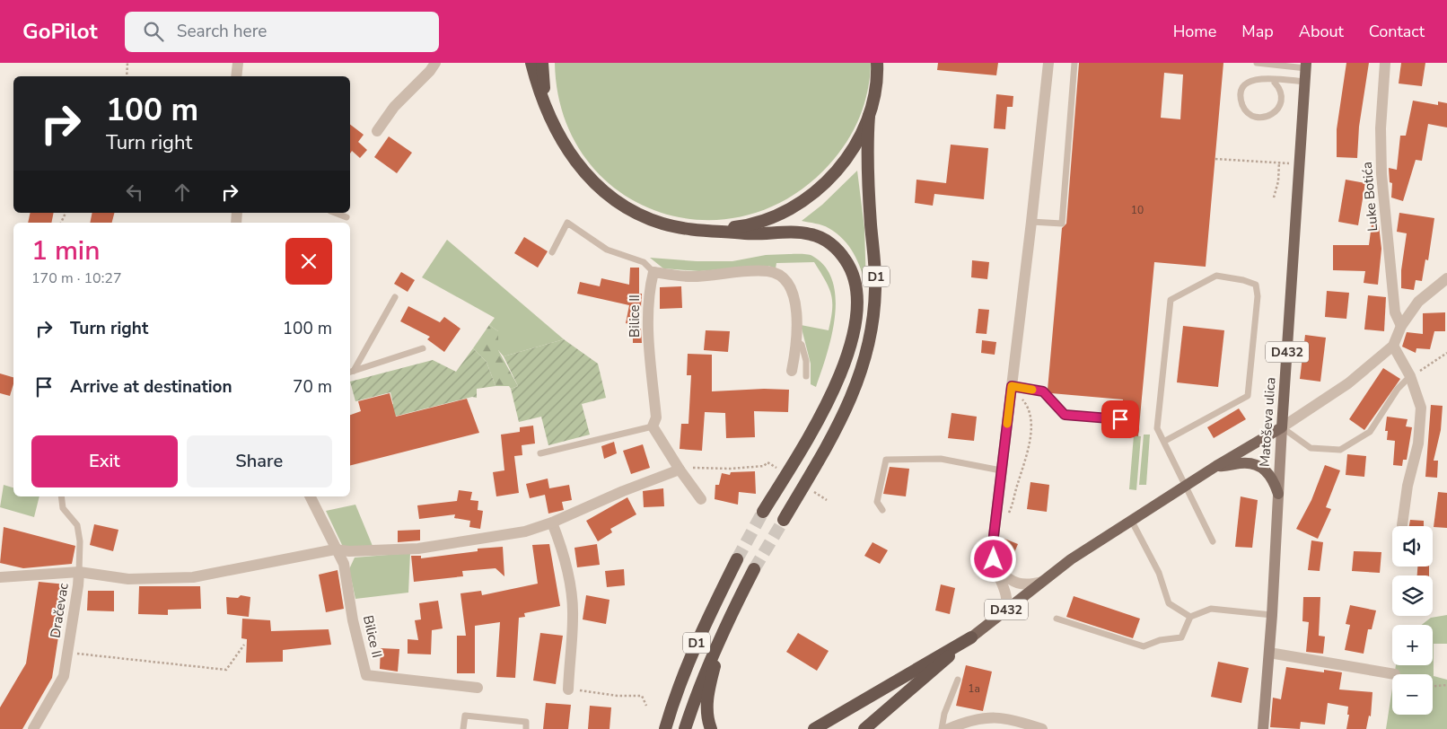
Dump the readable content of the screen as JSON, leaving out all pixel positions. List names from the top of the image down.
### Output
{
  "streets": {
    "highway": ["D1"],
    "main road": ["D432", "Matoševa ulica"],
    "street": ["Luke Botića", "Bilice II", "Dračevac"]
  },
  "crossings": [
    ["D432", "Matoševa ulica"]
  ],
  "house_numbers": ["10", "1a"],
  "page": {
    "header": "GoPilot",
    "search": "Search here",
    "nav": [
      "Home",
      "Map",
      "About",
      "Contact"
    ],
    "turn": ["100 m", "Turn right"],
    "heading": ["1 min", "170 m · 10:27"],
    "list": [
      {
        "name": "Turn right",
        "value": "100 m"
      },
      {
        "name": "Arrive at destination",
        "value": "70 m"
      }
    ],
    "buttons": ["Exit", "Share"],
    "map_buttons": ["+", "−"]
  }
}
